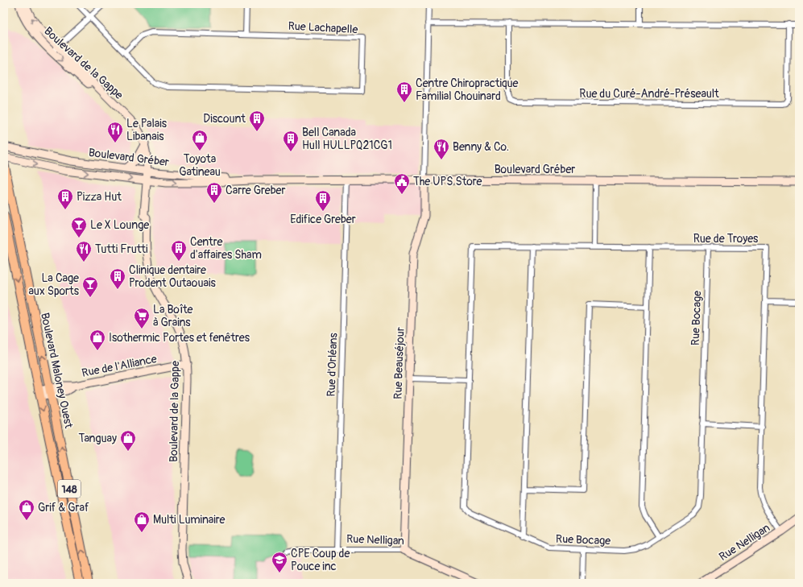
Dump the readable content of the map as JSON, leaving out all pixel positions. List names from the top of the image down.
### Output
{
  "streets": {
    "main road": ["Boulevard Maloney Ouest", "148"],
    "street": [
      "Rue Lachapelle",
      "Boulevard de la Gappe",
      "Rue du Curé-André-Préseault",
      "Boulevard Gréber",
      "Rue de Troyes",
      "Rue Bocage",
      "Rue Beauséjour",
      "Rue d'Orléans",
      "Rue de l'Alliance",
      "Rue Nelligan"
    ]
  },
  "crossings": [
    ["Boulevard de la Gappe", "Boulevard Gréber"],
    ["Boulevard de la Gappe", "Rue de l'Alliance"],
    ["Boulevard Gréber", "Rue Beauséjour"],
    ["Boulevard Gréber", "Rue d'Orléans"],
    ["Rue de Troyes", "Rue Bocage"],
    ["Rue de Troyes", "Rue Nelligan"],
    ["Rue Beauséjour", "Rue Nelligan"],
    ["Rue d'Orléans", "Rue Nelligan"],
    ["Rue de l'Alliance", "Boulevard Maloney Ouest"]
  ],
  "places": {
    "building": [
      "Centre Chiropractique Familial Chouinard",
      "Discount",
      "Bell Canada Hull HULLPQ21CG1",
      "Carre Greber",
      "Pizza Hut",
      "Edifice Greber",
      "Centre d'affaires Sham",
      "Clinique dentaire Prodent Outaouais"
    ],
    "restaurant": ["Le Palais Libanais", "Benny & Co.", "Tutti Frutti"],
    "shop": [
      "Toyota Gatineau",
      "Isothermic Portes et fenêtres",
      "Tanguay",
      "Grif & Graf",
      "Multi Luminaire"
    ],
    "public building": ["The UPS Store"],
    "bar": ["Le X Lounge", "La Cage aux Sports"],
    "supermarket": ["La Boîte à Grains"],
    "school or university": ["CPE Coup de Pouce inc"]
  }
}
